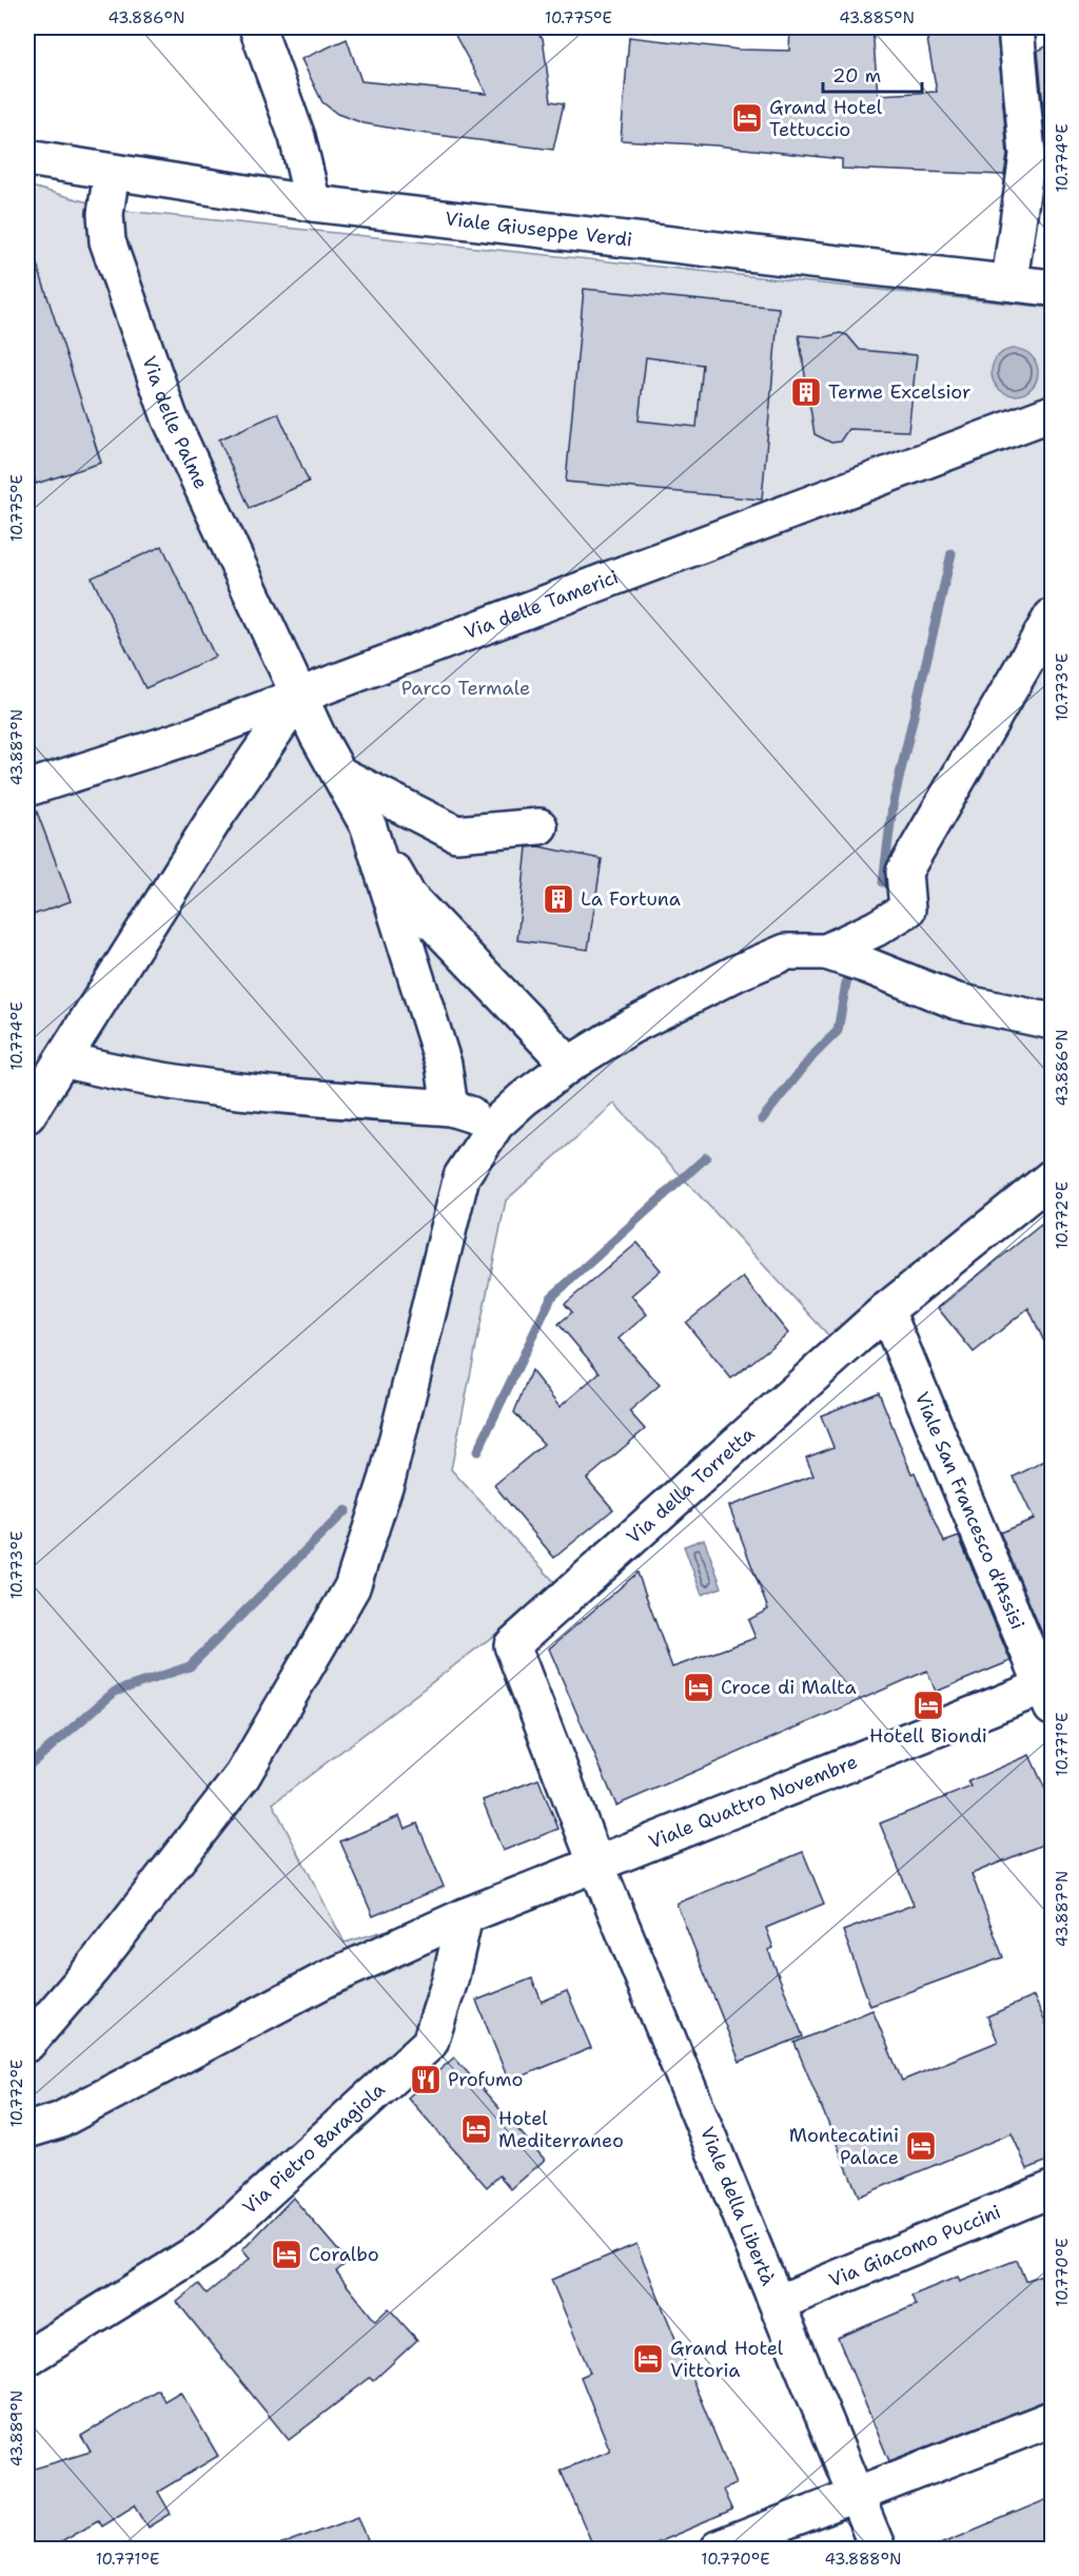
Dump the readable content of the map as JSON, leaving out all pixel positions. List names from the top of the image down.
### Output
{
  "streets": {
    "street": [
      "Viale Giuseppe Verdi",
      "Via delle Palme",
      "Via delle Tamerici",
      "Via della Torretta",
      "Viale San Francesco d'Assisi",
      "Viale Quattro Novembre",
      "Via Pietro Baragiola",
      "Viale della Libertà",
      "Via Giacomo Puccini"
    ]
  },
  "crossings": [
    ["Viale Giuseppe Verdi", "Via delle Palme"],
    ["Via delle Palme", "Via delle Tamerici"],
    ["Via della Torretta", "Viale San Francesco d'Assisi"],
    ["Via della Torretta", "Viale Quattro Novembre"],
    ["Via della Torretta", "Viale della Libertà"],
    ["Viale San Francesco d'Assisi", "Viale Quattro Novembre"],
    ["Viale Quattro Novembre", "Viale della Libertà"],
    ["Viale della Libertà", "Via Giacomo Puccini"]
  ],
  "parks": ["Parco Termale"],
  "places": {
    "hotel": [
      "Grand Hotel Tettuccio",
      "Croce di Malta",
      "Hotell Biondi",
      "Hotel Mediterraneo",
      "Montecatini Palace",
      "Coralbo",
      "Grand Hotel Vittoria"
    ],
    "building": ["Terme Excelsior", "La Fortuna"],
    "restaurant": ["Profumo"]
  },
  "scale_bar": "20 m",
  "coordinates": [
    "43.886°N",
    "10.775°E",
    "43.885°N",
    "10.774°E",
    "10.773°E",
    "43.887°N",
    "10.772°E",
    "10.771°E",
    "10.770°E",
    "43.889°N",
    "43.888°N"
  ]
}
